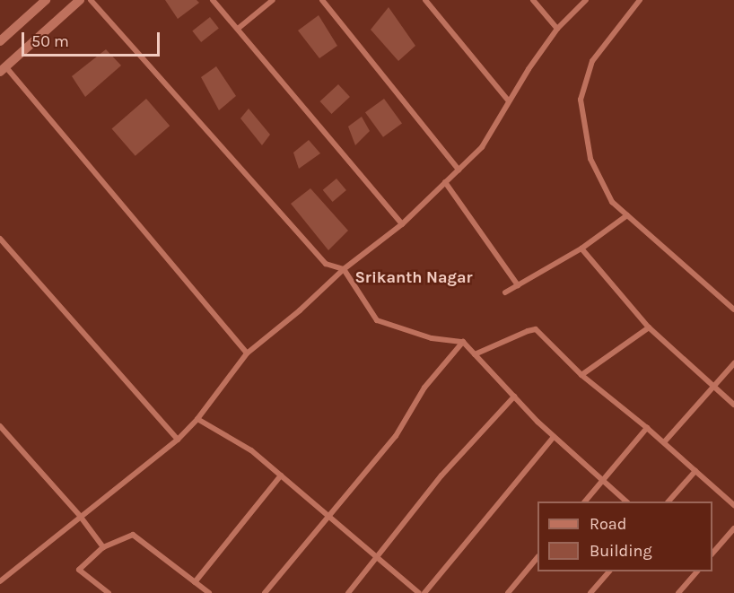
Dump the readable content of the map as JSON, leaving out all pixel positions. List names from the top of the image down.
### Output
{
  "districts": ["Srikanth Nagar"],
  "legend": ["Road", "Building"],
  "scale_bar": "50 m"
}
